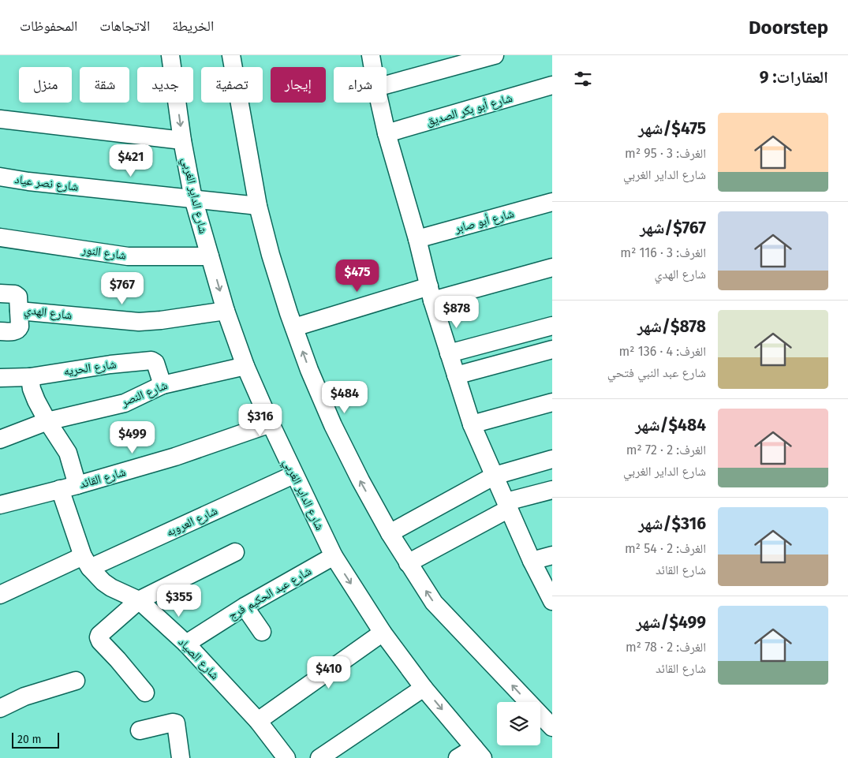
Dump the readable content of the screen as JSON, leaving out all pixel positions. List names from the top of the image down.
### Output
{
  "streets": {
    "street": [
      "شارع أبو بكر الصديق",
      "شارع نصر عياد",
      "شارع الداير الغربي",
      "شارع أبو صابر",
      "شارع النور",
      "شارع الهدي",
      "شارع الحريه",
      "شارع النصر",
      "شارع القائد",
      "شارع العروبه",
      "شارع عبد الحكيم فرج",
      "شارع الصياد"
    ]
  },
  "crossings": [
    ["شارع نصر عياد", "شارع الداير الغربي"],
    ["شارع الداير الغربي", "شارع النور"],
    ["شارع الداير الغربي", "شارع الهدي"],
    ["شارع الداير الغربي", "شارع النصر"],
    ["شارع الداير الغربي", "شارع القائد"],
    ["شارع الداير الغربي", "شارع العروبه"],
    ["شارع الداير الغربي", "شارع عبد الحكيم فرج"],
    ["شارع الحريه", "شارع النصر"],
    ["شارع القائد", "شارع الصياد"],
    ["شارع العروبه", "شارع الصياد"],
    ["شارع عبد الحكيم فرج", "شارع الصياد"]
  ],
  "scale_bar": "20 m",
  "page": {
    "header": "Doorstep",
    "nav": ["الخريطة", "الاتجاهات", "المحفوظات"],
    "heading": "العقارات: 9",
    "chip": [
      "شراء",
      "إيجار",
      "تصفية",
      "جديد",
      "شقة",
      "منزل"
    ],
    "list": [
      {
        "name": "$475/شهر",
        "note": "الغرف: 3 · 95 m² · شارع الداير الغربي"
      },
      {
        "name": "$767/شهر",
        "note": "الغرف: 3 · 116 m² · شارع الهدي"
      },
      {
        "name": "$878/شهر",
        "note": "الغرف: 4 · 136 m² · شارع عبد النبي فتحي"
      },
      {
        "name": "$484/شهر",
        "note": "الغرف: 2 · 72 m² · شارع الداير الغربي"
      },
      {
        "name": "$316/شهر",
        "note": "الغرف: 2 · 54 m² · شارع القائد"
      },
      {
        "name": "$499/شهر",
        "note": "الغرف: 2 · 78 m² · شارع القائد"
      }
    ],
    "price": [
      "$421",
      "$475",
      "$767",
      "$878",
      "$484",
      "$316",
      "$499",
      "$355",
      "$410"
    ],
    "scale": "20 m"
  }
}
